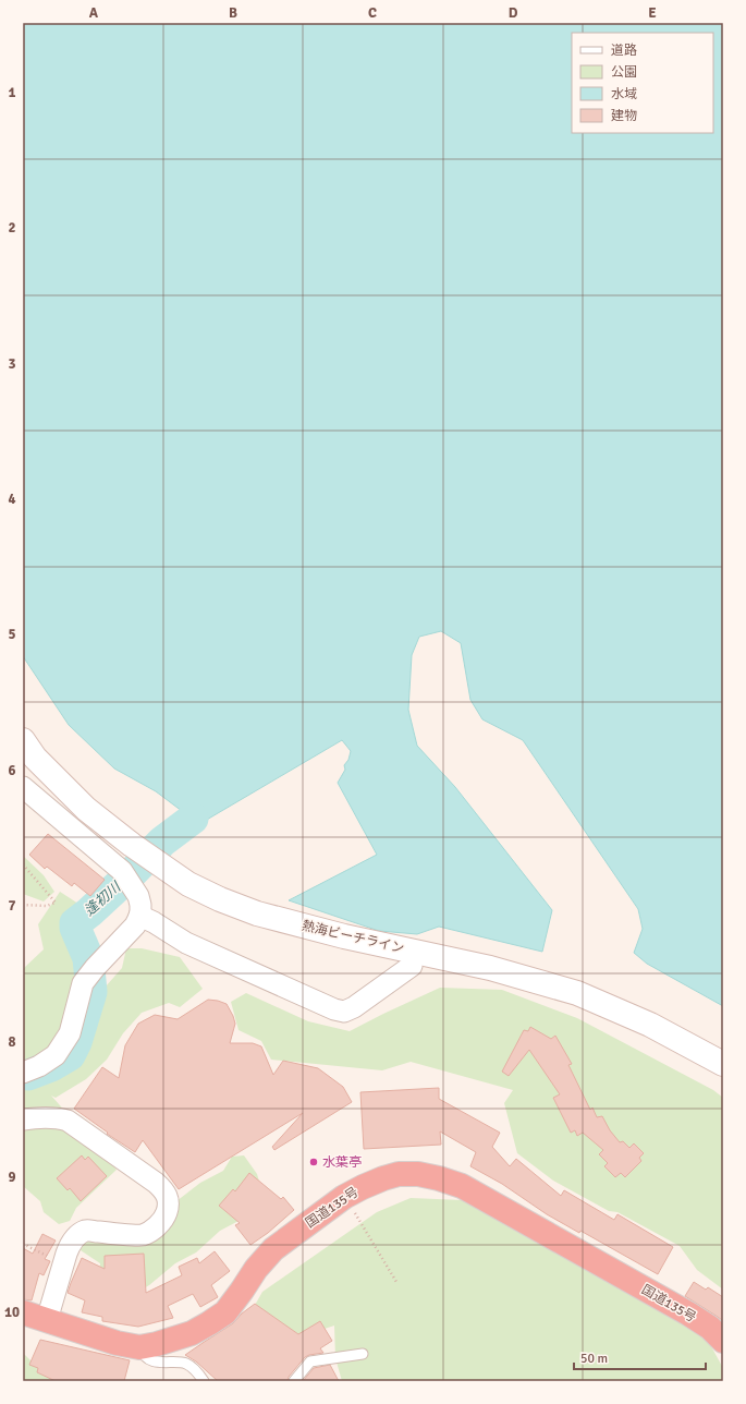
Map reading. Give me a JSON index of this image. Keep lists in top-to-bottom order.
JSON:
{
  "streets": {
    "highway": ["国道135号"],
    "street": ["熱海ビーチライン"]
  },
  "water": ["逢初川"],
  "places": ["水葉亭"],
  "legend": [
    "道路",
    "公園",
    "水域",
    "建物"
  ],
  "scale_bar": "50 m",
  "grid": {
    "columns": [
      "A",
      "B",
      "C",
      "D",
      "E"
    ],
    "rows": [
      "1",
      "2",
      "3",
      "4",
      "5",
      "6",
      "7",
      "8",
      "9",
      "10"
    ]
  }
}
